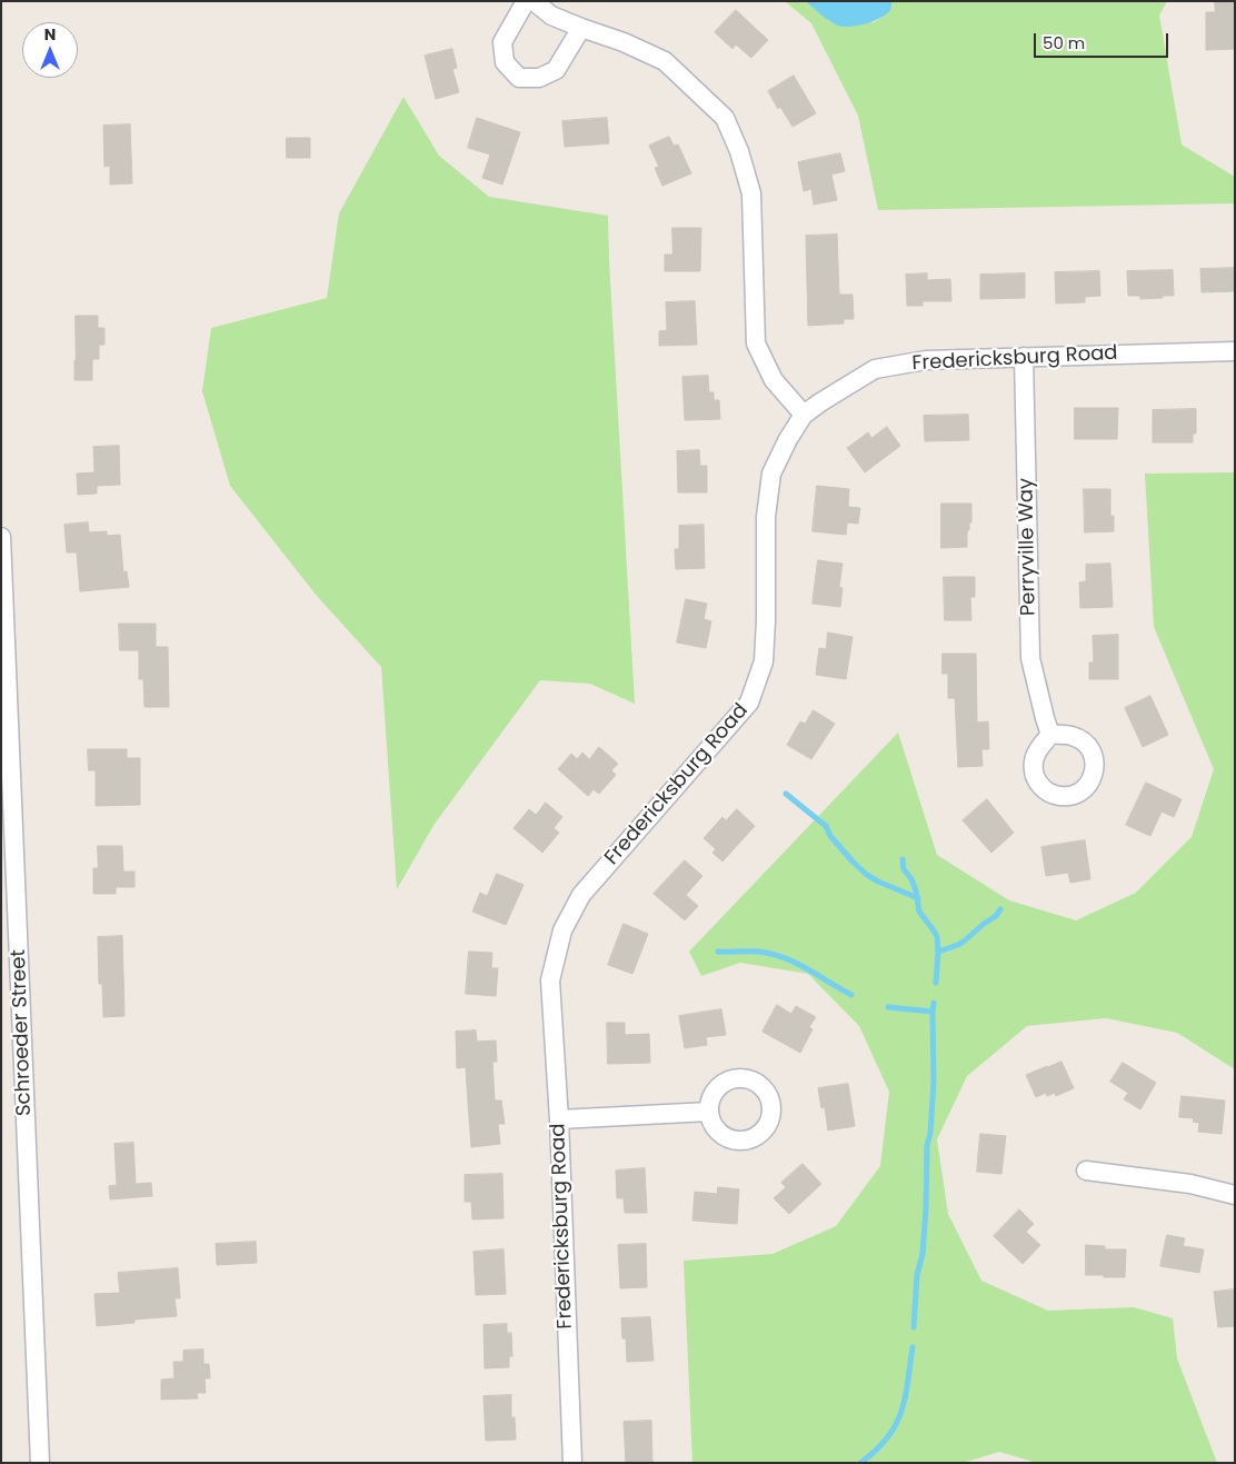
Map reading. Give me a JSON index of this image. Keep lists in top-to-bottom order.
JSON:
{
  "streets": {
    "street": ["Fredericksburg Road", "Perryville Way", "Schroeder Street"]
  },
  "crossings": [
    ["Fredericksburg Road", "Perryville Way"]
  ],
  "scale_bar": "50 m",
  "north": "top"
}
